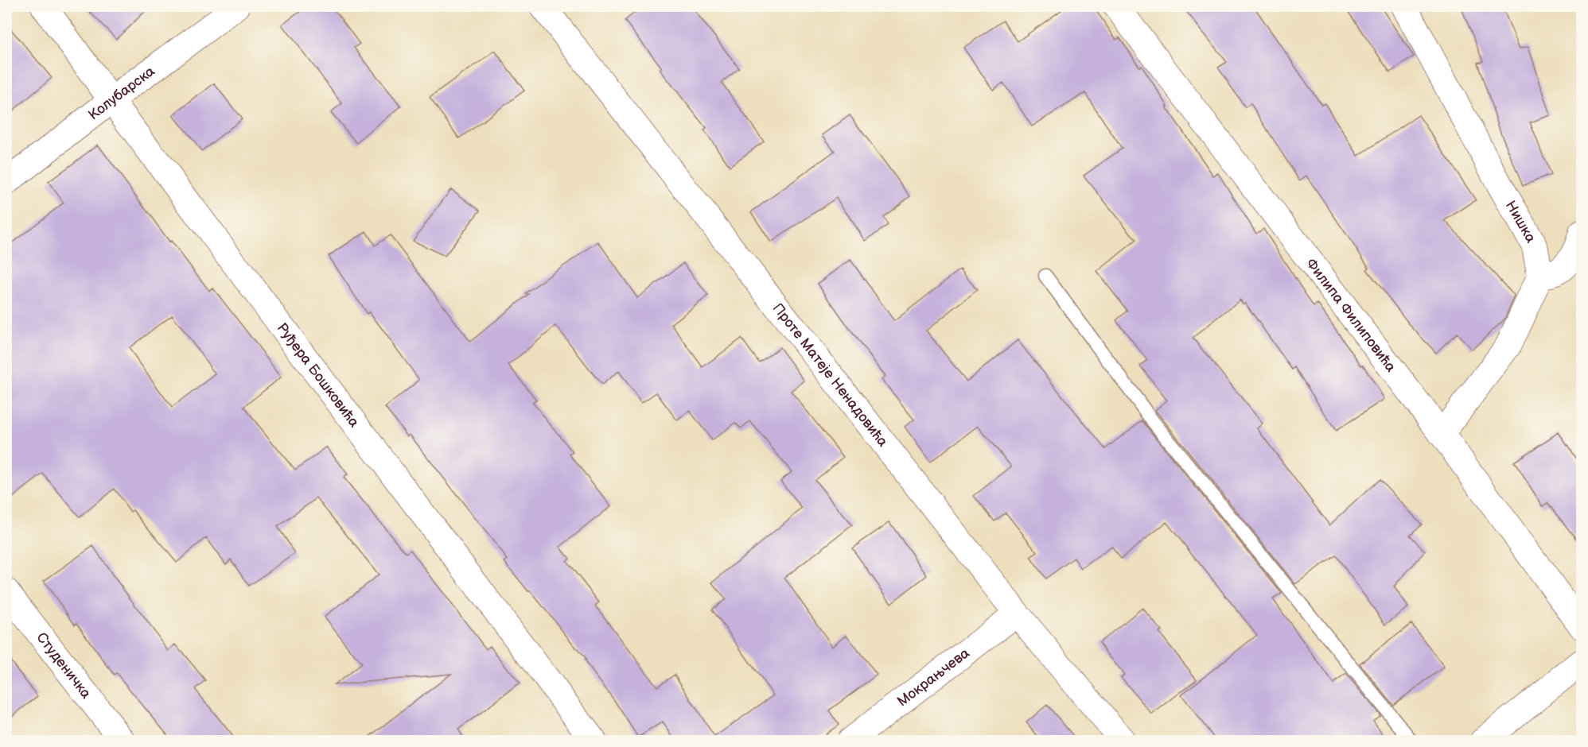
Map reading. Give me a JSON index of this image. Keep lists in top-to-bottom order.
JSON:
{
  "streets": {
    "street": [
      "Колубарска",
      "Нишка",
      "Филипа Филиповића",
      "Руђера Бошковића",
      "Проте Матеје Ненадовића",
      "Студеничка",
      "Мокрањчева"
    ]
  },
  "crossings": [
    ["Колубарска", "Руђера Бошковића"],
    ["Проте Матеје Ненадовића", "Мокрањчева"]
  ]
}
